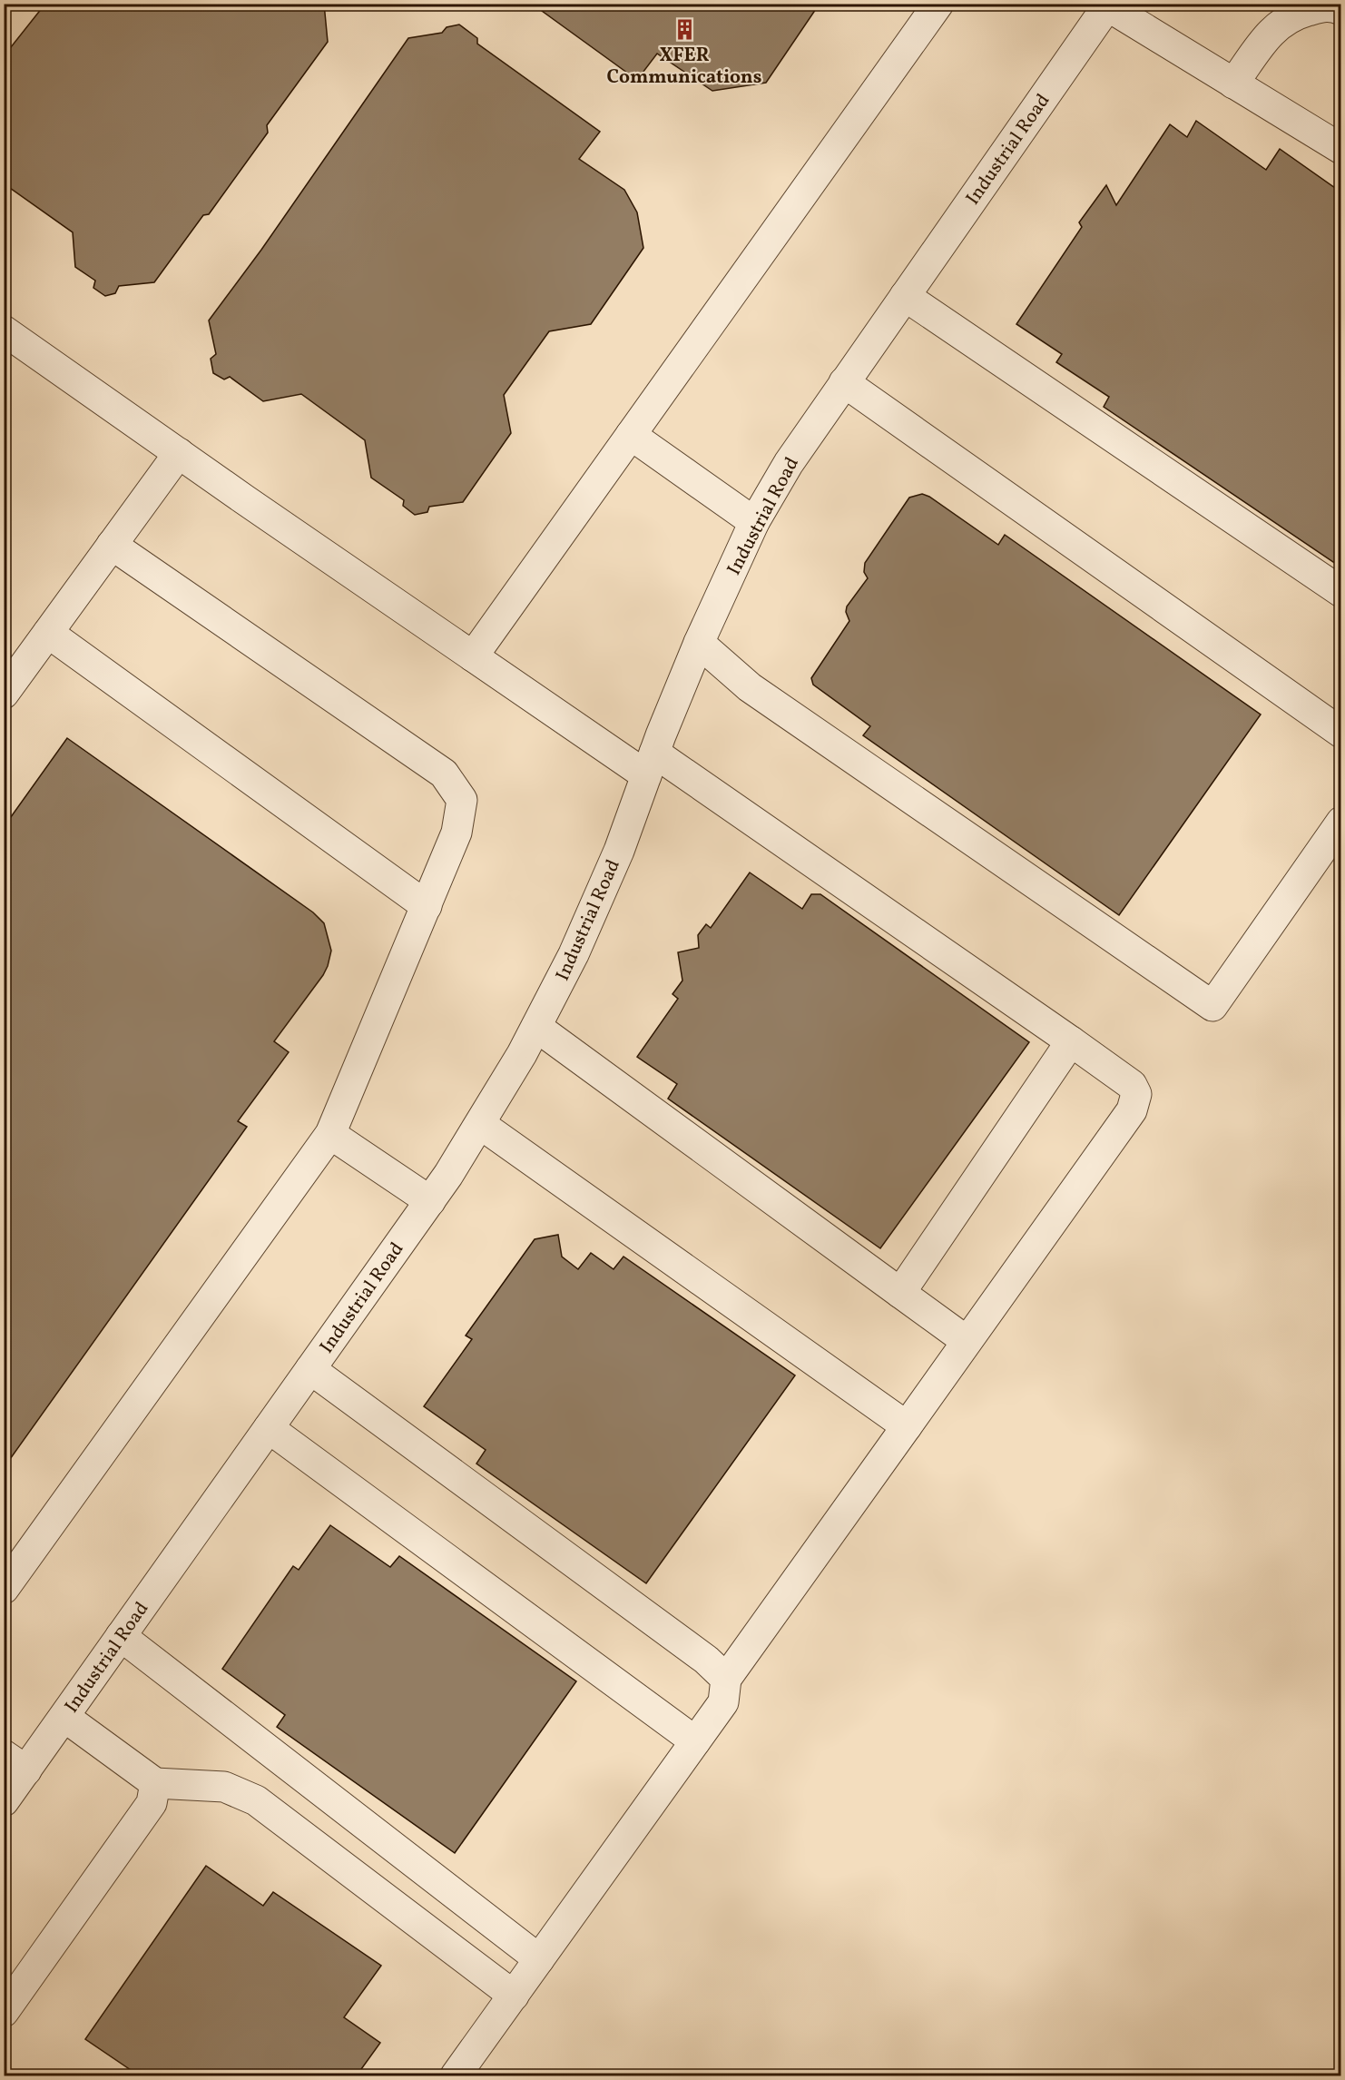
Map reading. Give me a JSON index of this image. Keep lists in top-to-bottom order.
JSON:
{
  "streets": {
    "street": ["Industrial Road"]
  },
  "places": {
    "building": ["XFER Communications"]
  }
}
